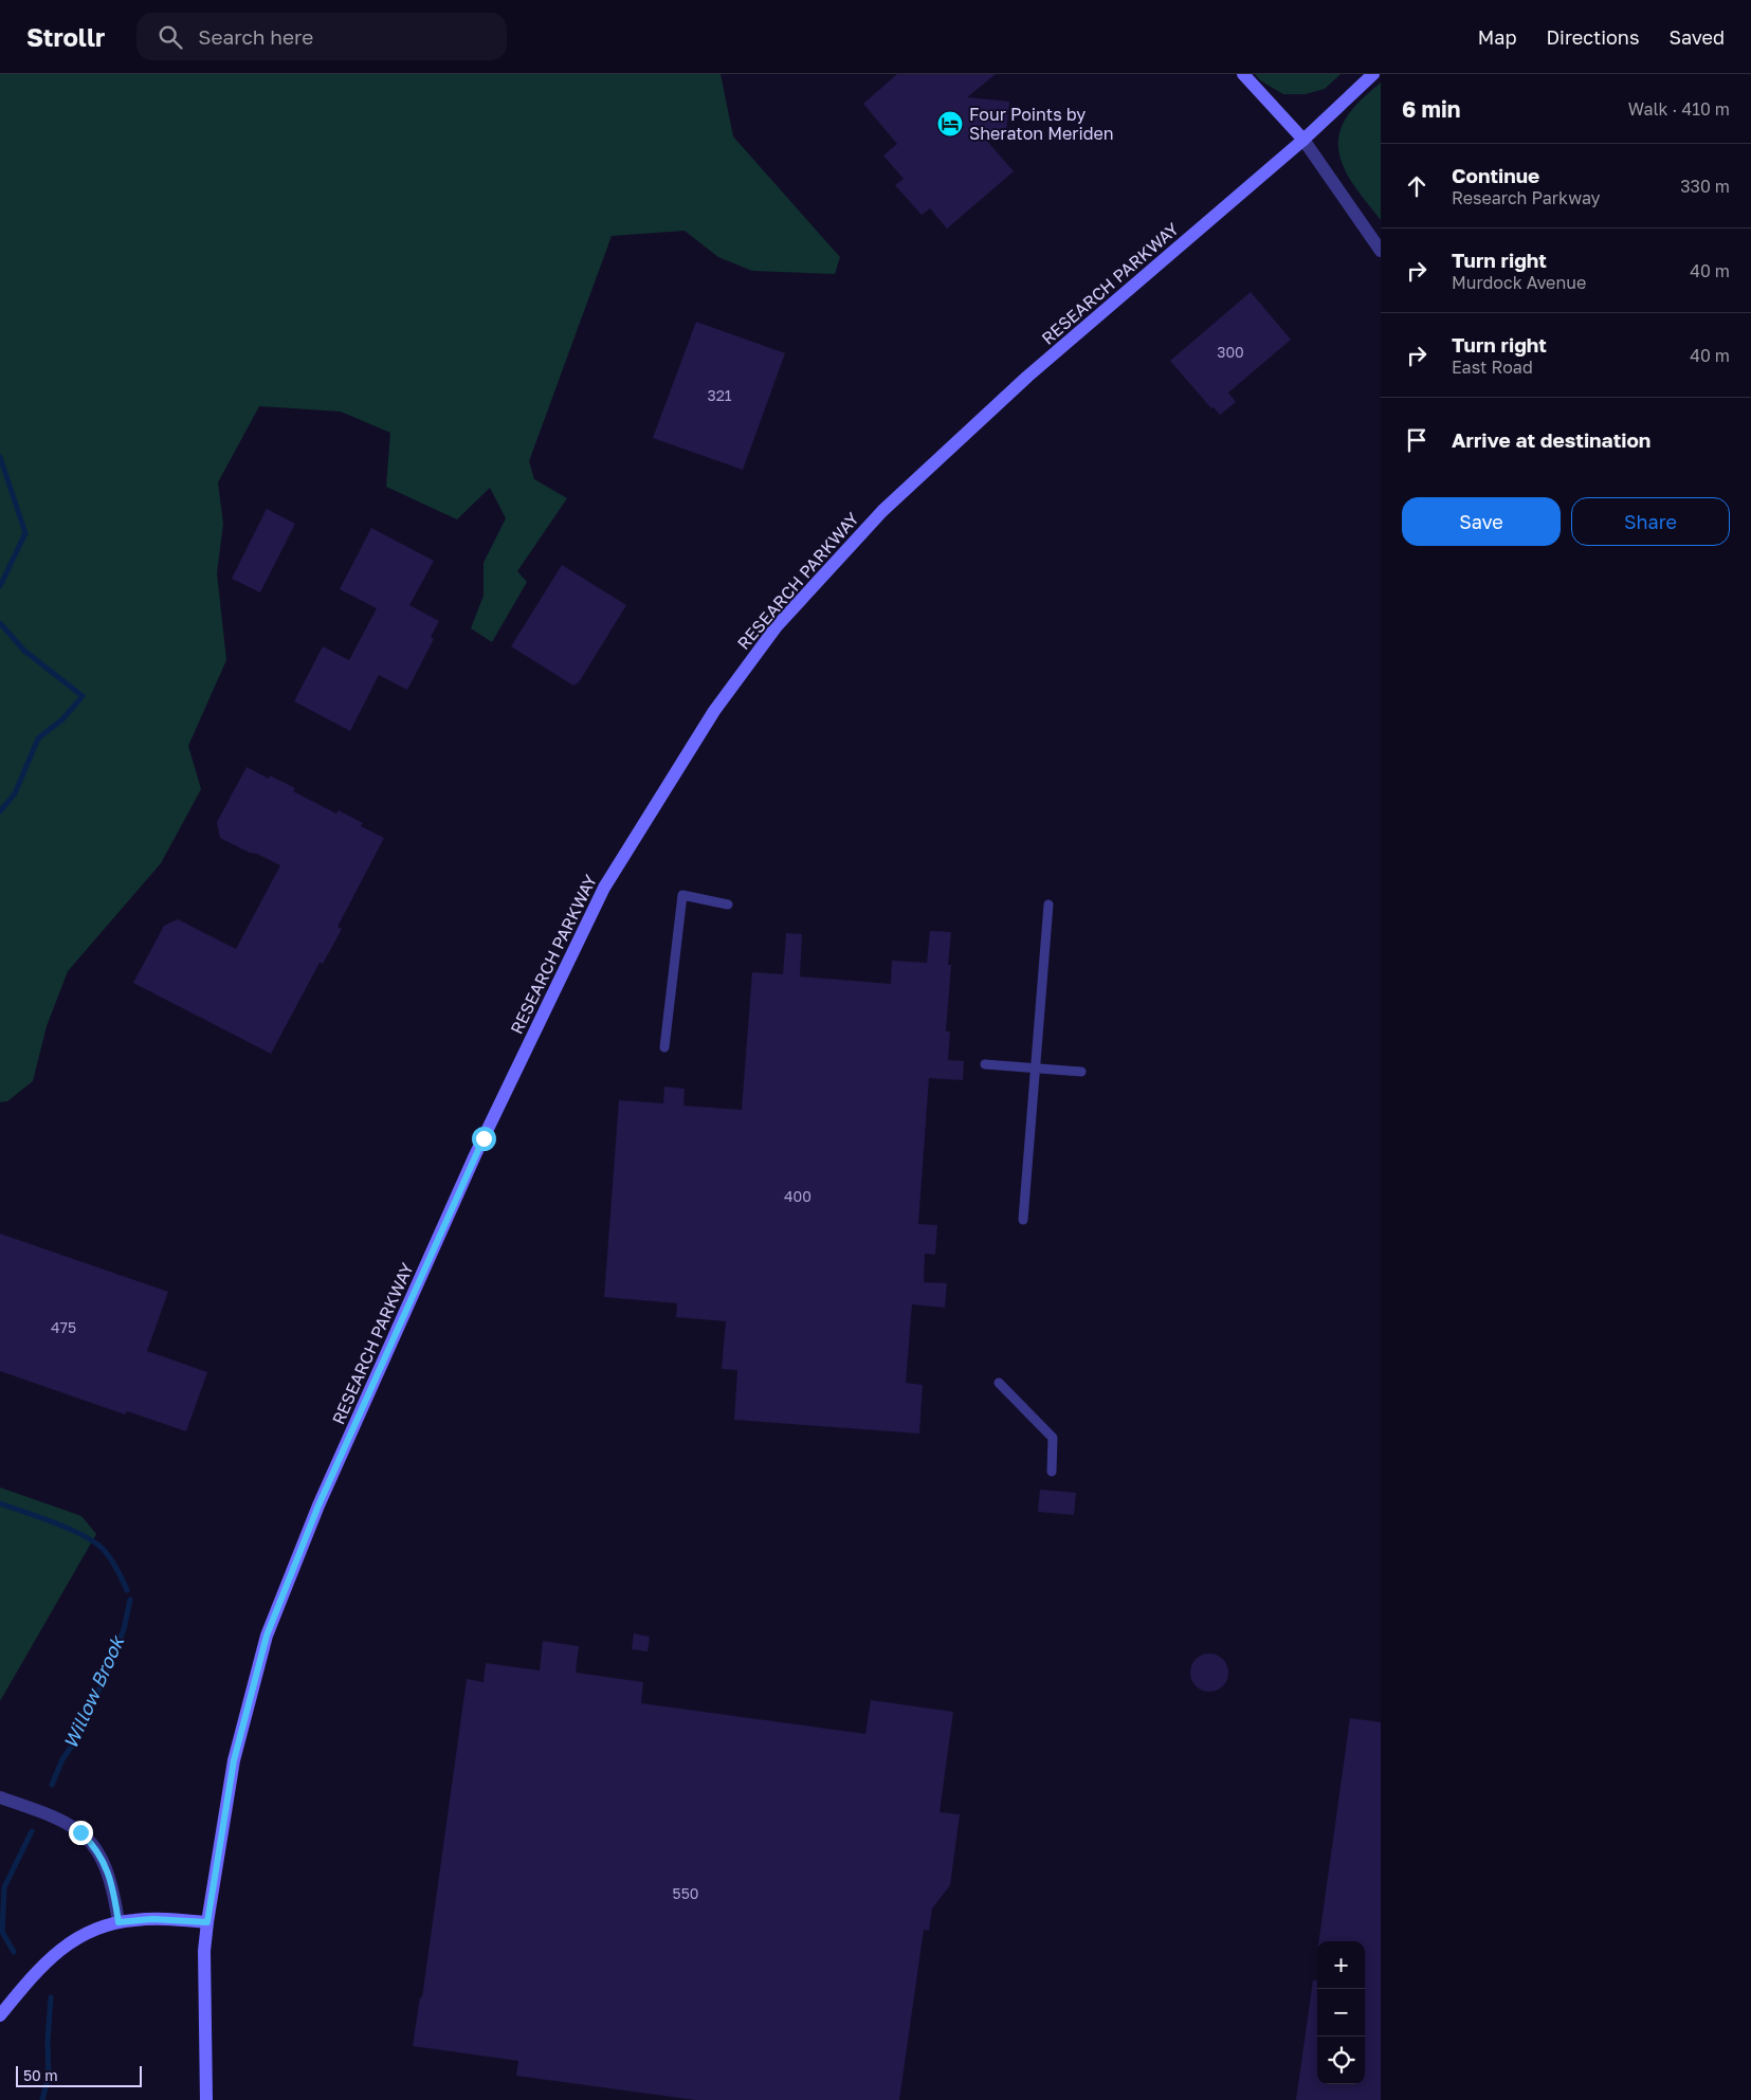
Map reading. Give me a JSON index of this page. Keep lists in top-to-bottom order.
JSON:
{
  "streets": {
    "main road": ["RESEARCH PARKWAY"]
  },
  "water": ["Willow Brook"],
  "places": {
    "hotel": ["Four Points by Sheraton Meriden"]
  },
  "house_numbers": [
    "300",
    "321",
    "400",
    "475",
    "550"
  ],
  "scale_bar": "50 m",
  "page": {
    "header": "Strollr",
    "search": "Search here",
    "nav": ["Map", "Directions", "Saved"],
    "heading": ["6 min", "Walk · 410 m"],
    "list": [
      ["Continue", "Research Parkway", "330 m"],
      ["Turn right", "Murdock Avenue", "40 m"],
      ["Turn right", "East Road", "40 m"],
      "Arrive at destination"
    ],
    "buttons": ["Save", "Share"],
    "map_buttons": ["+", "−"],
    "scale": "50 m"
  }
}
